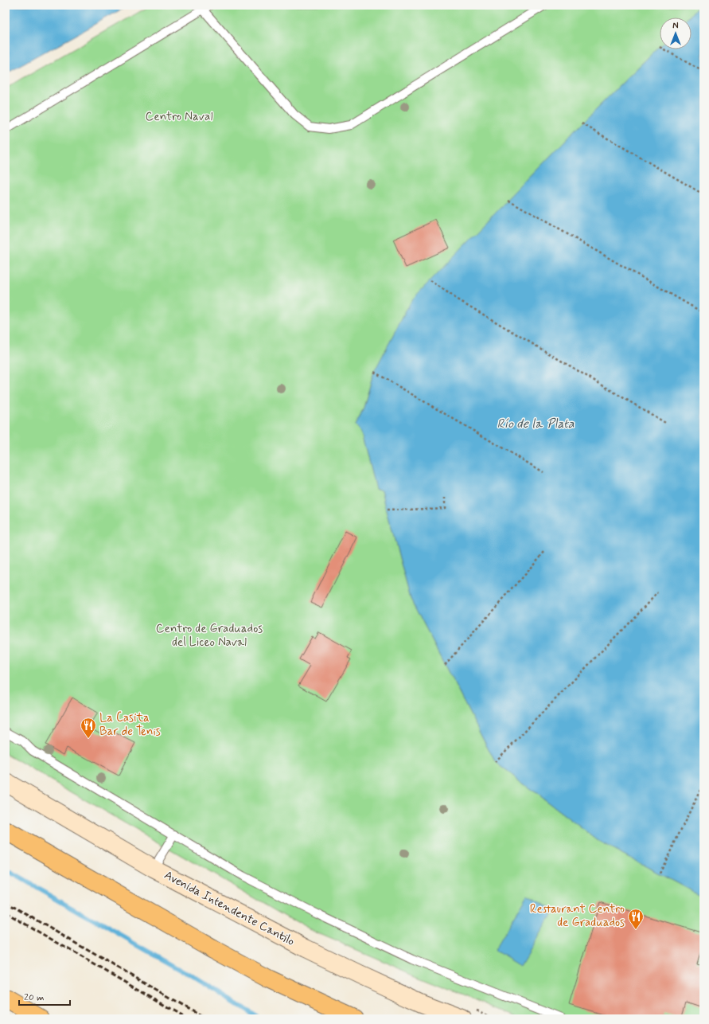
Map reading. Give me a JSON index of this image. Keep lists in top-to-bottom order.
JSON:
{
  "streets": {
    "street": ["Avenida Intendente Cantilo"]
  },
  "water": ["Río de la Plata"],
  "parks": ["Centro Naval", "Centro de Graduados del Liceo Naval"],
  "places": {
    "restaurant": ["La Casita Bar de Tenis", "Restaurant Centro de Graduados"]
  },
  "scale_bar": "20 m",
  "north": "top"
}
